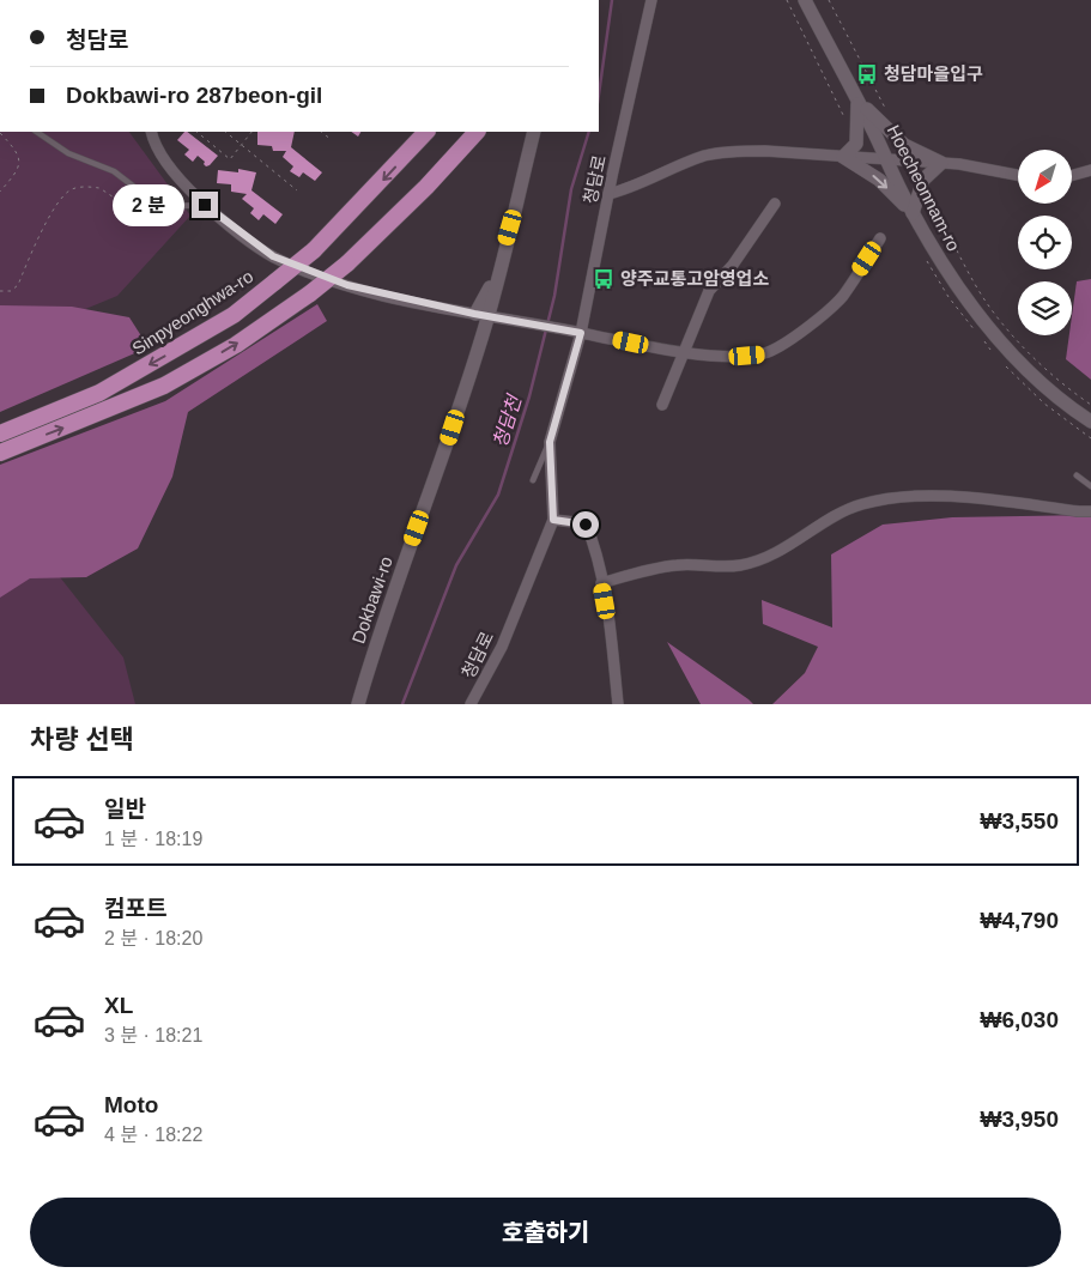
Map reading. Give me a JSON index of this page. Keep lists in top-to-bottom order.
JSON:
{
  "streets": {
    "highway": ["Sinpyeonghwa-ro"],
    "main road": ["Hoecheonnam-ro", "Dokbawi-ro"],
    "street": ["청담로"]
  },
  "water": ["청담천"],
  "places": {
    "bus stop": ["청담마을입구", "양주교통고암영업소"]
  },
  "north": "bottom left",
  "page": {
    "banner": ["청담로", "Dokbawi-ro 287beon-gil"],
    "bubble": "2 분",
    "heading": "차량 선택",
    "list": [
      {
        "name": "일반",
        "note": "1 분 · 18:19",
        "value": "₩3,550"
      },
      {
        "name": "컴포트",
        "note": "2 분 · 18:20",
        "value": "₩4,790"
      },
      {
        "name": "XL",
        "note": "3 분 · 18:21",
        "value": "₩6,030"
      },
      {
        "name": "Moto",
        "note": "4 분 · 18:22",
        "value": "₩3,950"
      }
    ],
    "buttons": "호출하기"
  }
}
